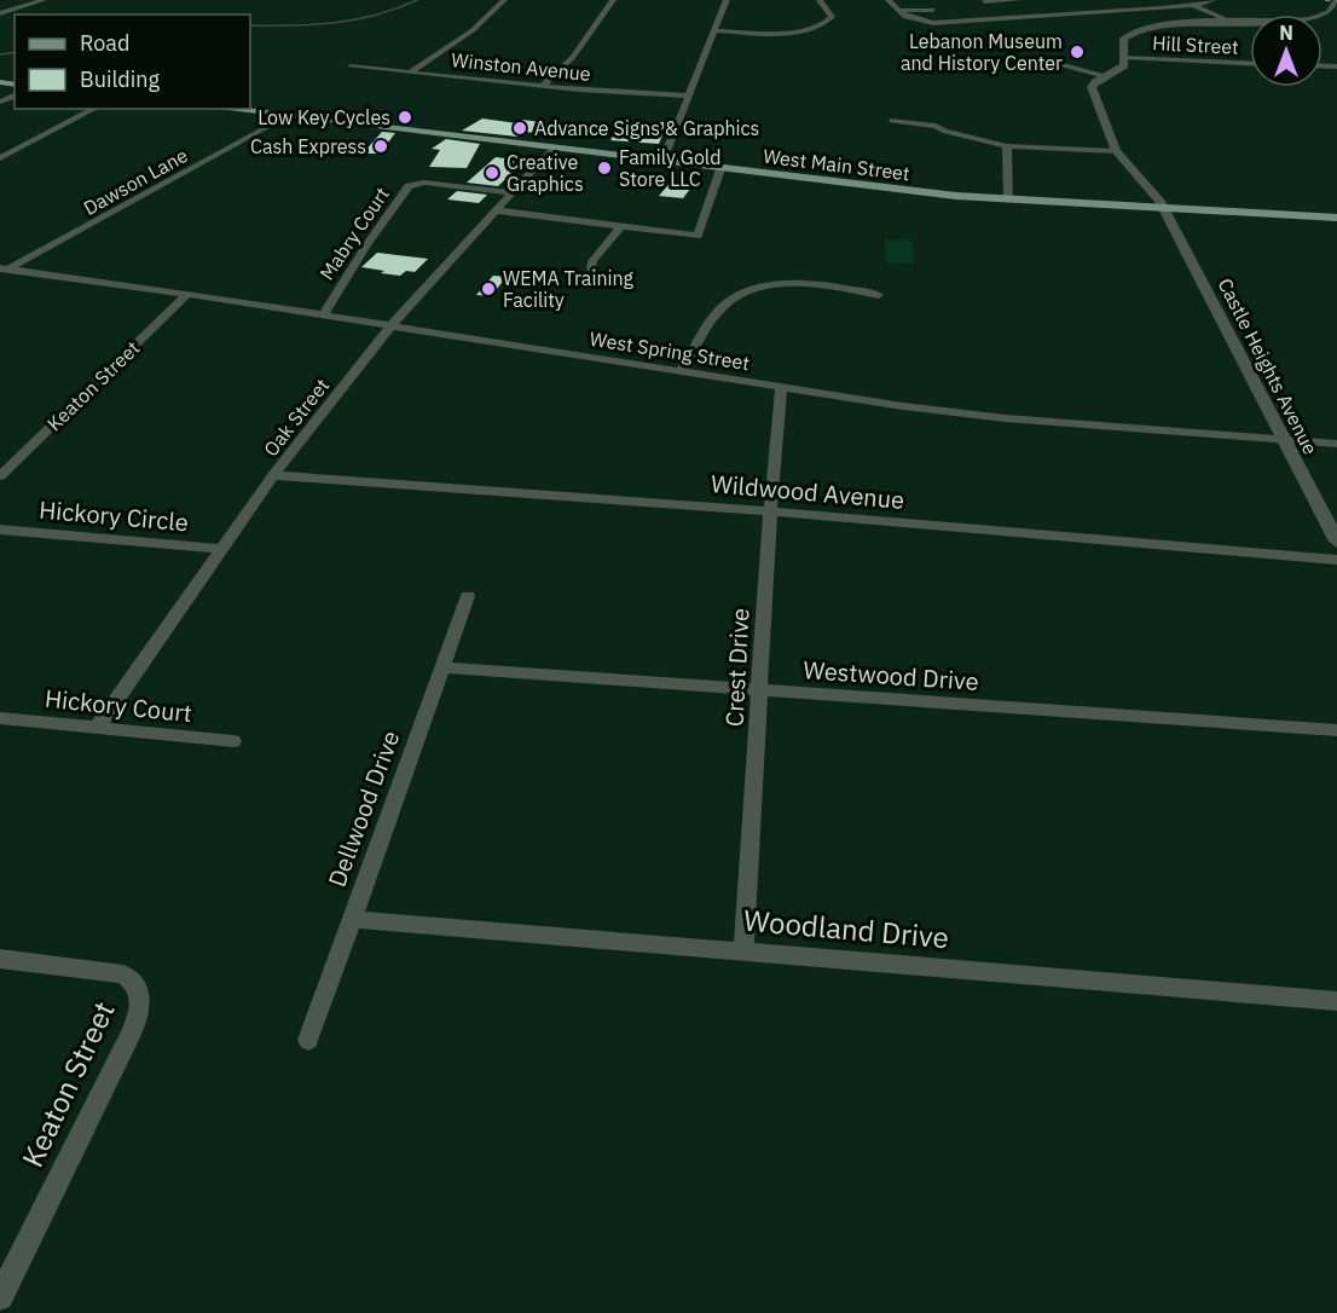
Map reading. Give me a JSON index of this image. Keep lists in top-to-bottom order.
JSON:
{
  "streets": {
    "main road": ["West Main Street"],
    "street": [
      "Hill Street",
      "Winston Avenue",
      "Dawson Lane",
      "Mabry Court",
      "West Spring Street",
      "Castle Heights Avenue",
      "Keaton Street",
      "Oak Street",
      "Wildwood Avenue",
      "Hickory Circle",
      "Crest Drive",
      "Westwood Drive",
      "Hickory Court",
      "Dellwood Drive",
      "Woodland Drive"
    ]
  },
  "crossings": [
    ["West Main Street", "Dawson Lane"],
    ["West Main Street", "Castle Heights Avenue"],
    ["West Main Street", "Oak Street"],
    ["Dawson Lane", "West Spring Street"],
    ["Mabry Court", "West Spring Street"],
    ["Mabry Court", "Oak Street"],
    ["West Spring Street", "Castle Heights Avenue"],
    ["West Spring Street", "Keaton Street"],
    ["West Spring Street", "Oak Street"],
    ["West Spring Street", "Crest Drive"],
    ["Oak Street", "Wildwood Avenue"],
    ["Oak Street", "Hickory Circle"],
    ["Oak Street", "Hickory Court"],
    ["Wildwood Avenue", "Crest Drive"],
    ["Crest Drive", "Westwood Drive"],
    ["Crest Drive", "Woodland Drive"],
    ["Westwood Drive", "Dellwood Drive"],
    ["Dellwood Drive", "Woodland Drive"]
  ],
  "places": [
    "Lebanon Museum and History Center",
    "Low Key Cycles",
    "Advance Signs & Graphics",
    "Cash Express",
    "Family Gold Store LLC",
    "Creative Graphics",
    "WEMA Training Facility"
  ],
  "legend": ["Road", "Building"],
  "north": "top"
}
